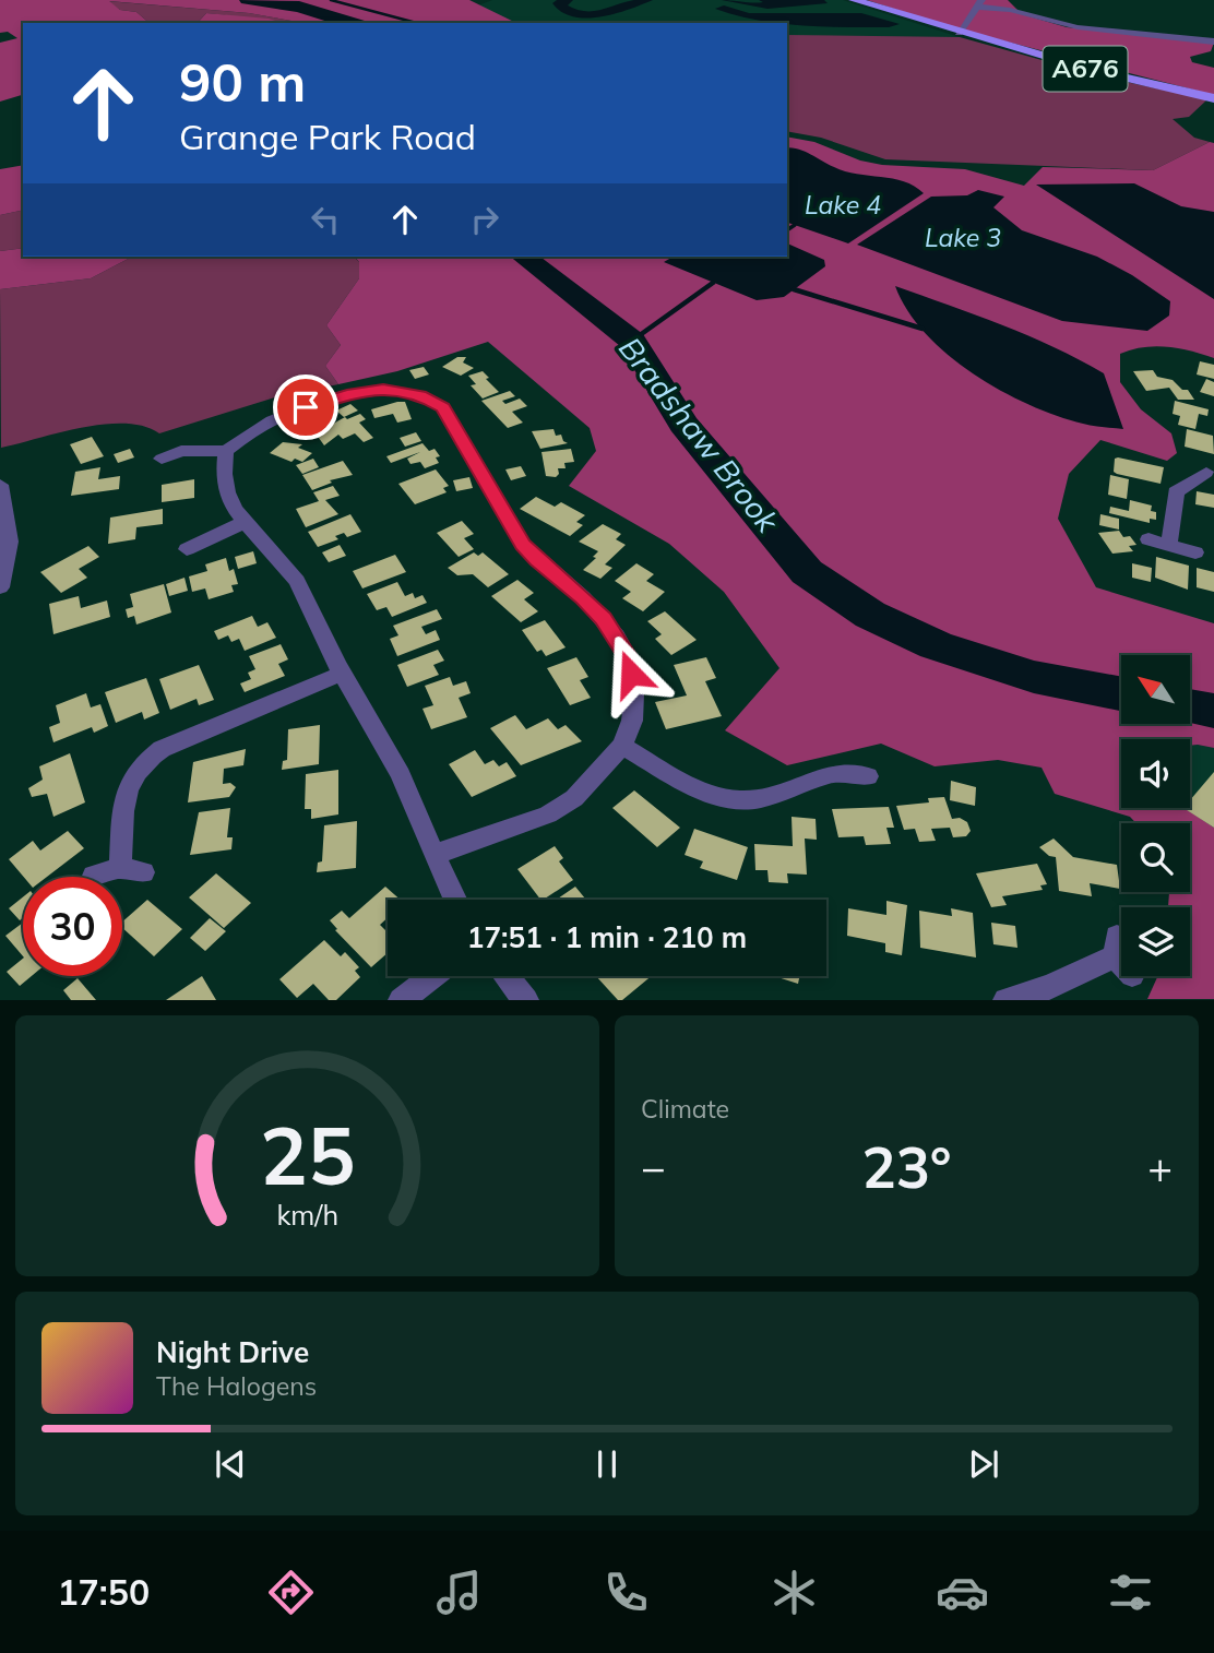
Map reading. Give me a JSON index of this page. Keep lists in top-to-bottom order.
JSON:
{
  "streets": {
    "main road": ["A676"]
  },
  "water": ["Lake 4", "Lake 3", "Bradshaw Brook"],
  "north": "top left",
  "page": {
    "turn": ["90 m", "Grange Park Road"],
    "limit": "30",
    "trip": "17:51 · 1 min · 210 m",
    "tile": "Climate",
    "heat": ["−", "23°", "+"],
    "song": ["Night Drive", "The Halogens"],
    "tabs": "17:50",
    "gauge": ["25", "km/h"]
  }
}
